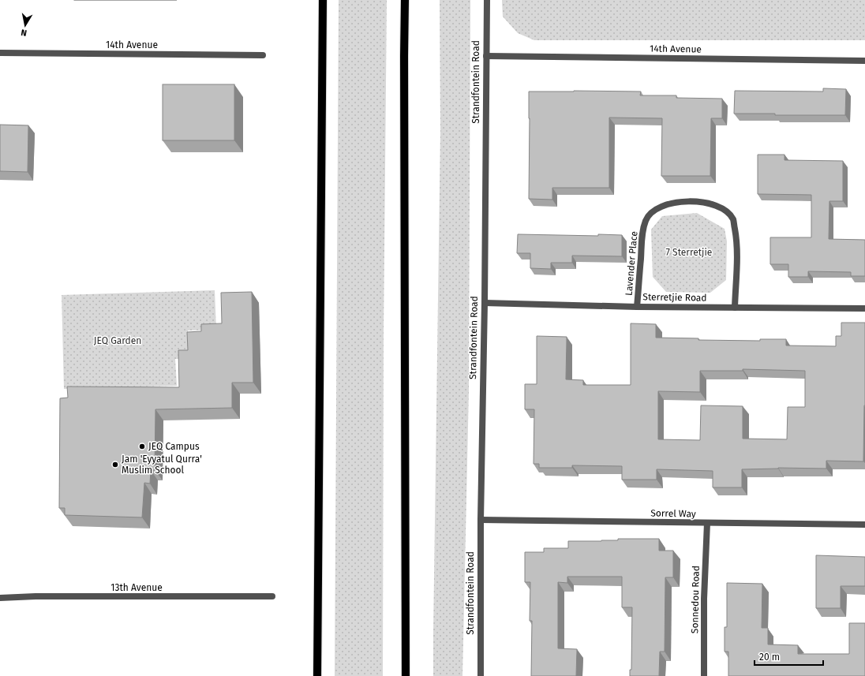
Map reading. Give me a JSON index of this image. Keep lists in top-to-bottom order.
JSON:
{
  "streets": {
    "street": [
      "14th Avenue",
      "Strandfontein Road",
      "Lavender Place",
      "Sterretjie Road",
      "Sorrel Way",
      "13th Avenue",
      "Sonnedou Road"
    ]
  },
  "crossings": [
    ["14th Avenue", "Strandfontein Road"],
    ["Strandfontein Road", "Sterretjie Road"],
    ["Strandfontein Road", "Sorrel Way"],
    ["Lavender Place", "Sterretjie Road"],
    ["Sorrel Way", "Sonnedou Road"]
  ],
  "parks": ["7 Sterretjie", "JEQ Garden"],
  "places": ["JEQ Campus", "Jam 'Eyyatul Qurra' Muslim School"],
  "scale_bar": "20 m",
  "north": "bottom"
}
